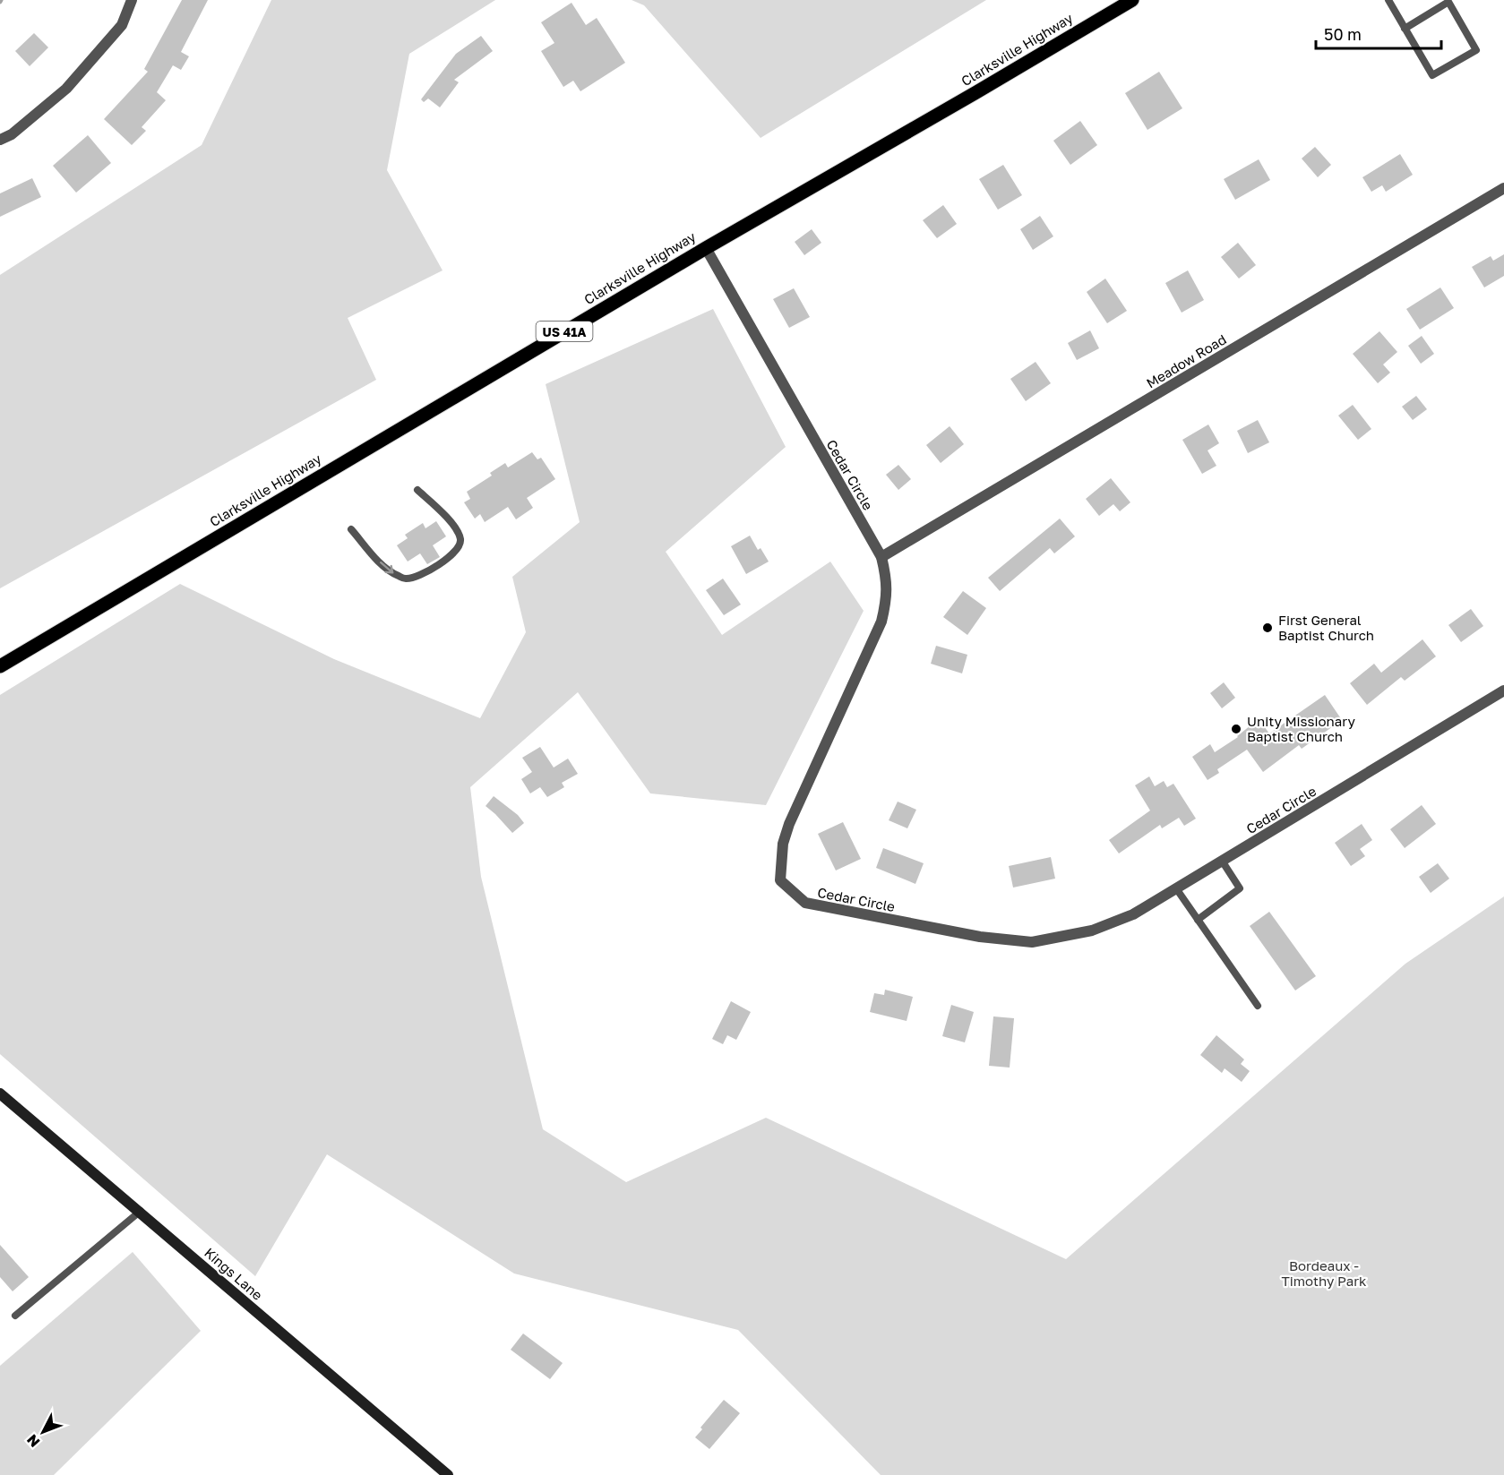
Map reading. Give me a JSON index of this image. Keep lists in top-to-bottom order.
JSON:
{
  "streets": {
    "main road": ["Clarksville Highway", "US 41A"],
    "street": ["Meadow Road", "Cedar Circle", "Kings Lane"]
  },
  "crossings": [
    ["Clarksville Highway", "Cedar Circle"],
    ["Meadow Road", "Cedar Circle"]
  ],
  "parks": ["Bordeaux - Timothy Park"],
  "places": ["First General Baptist Church", "Unity Missionary Baptist Church"],
  "scale_bar": "50 m",
  "north": "bottom left"
}
